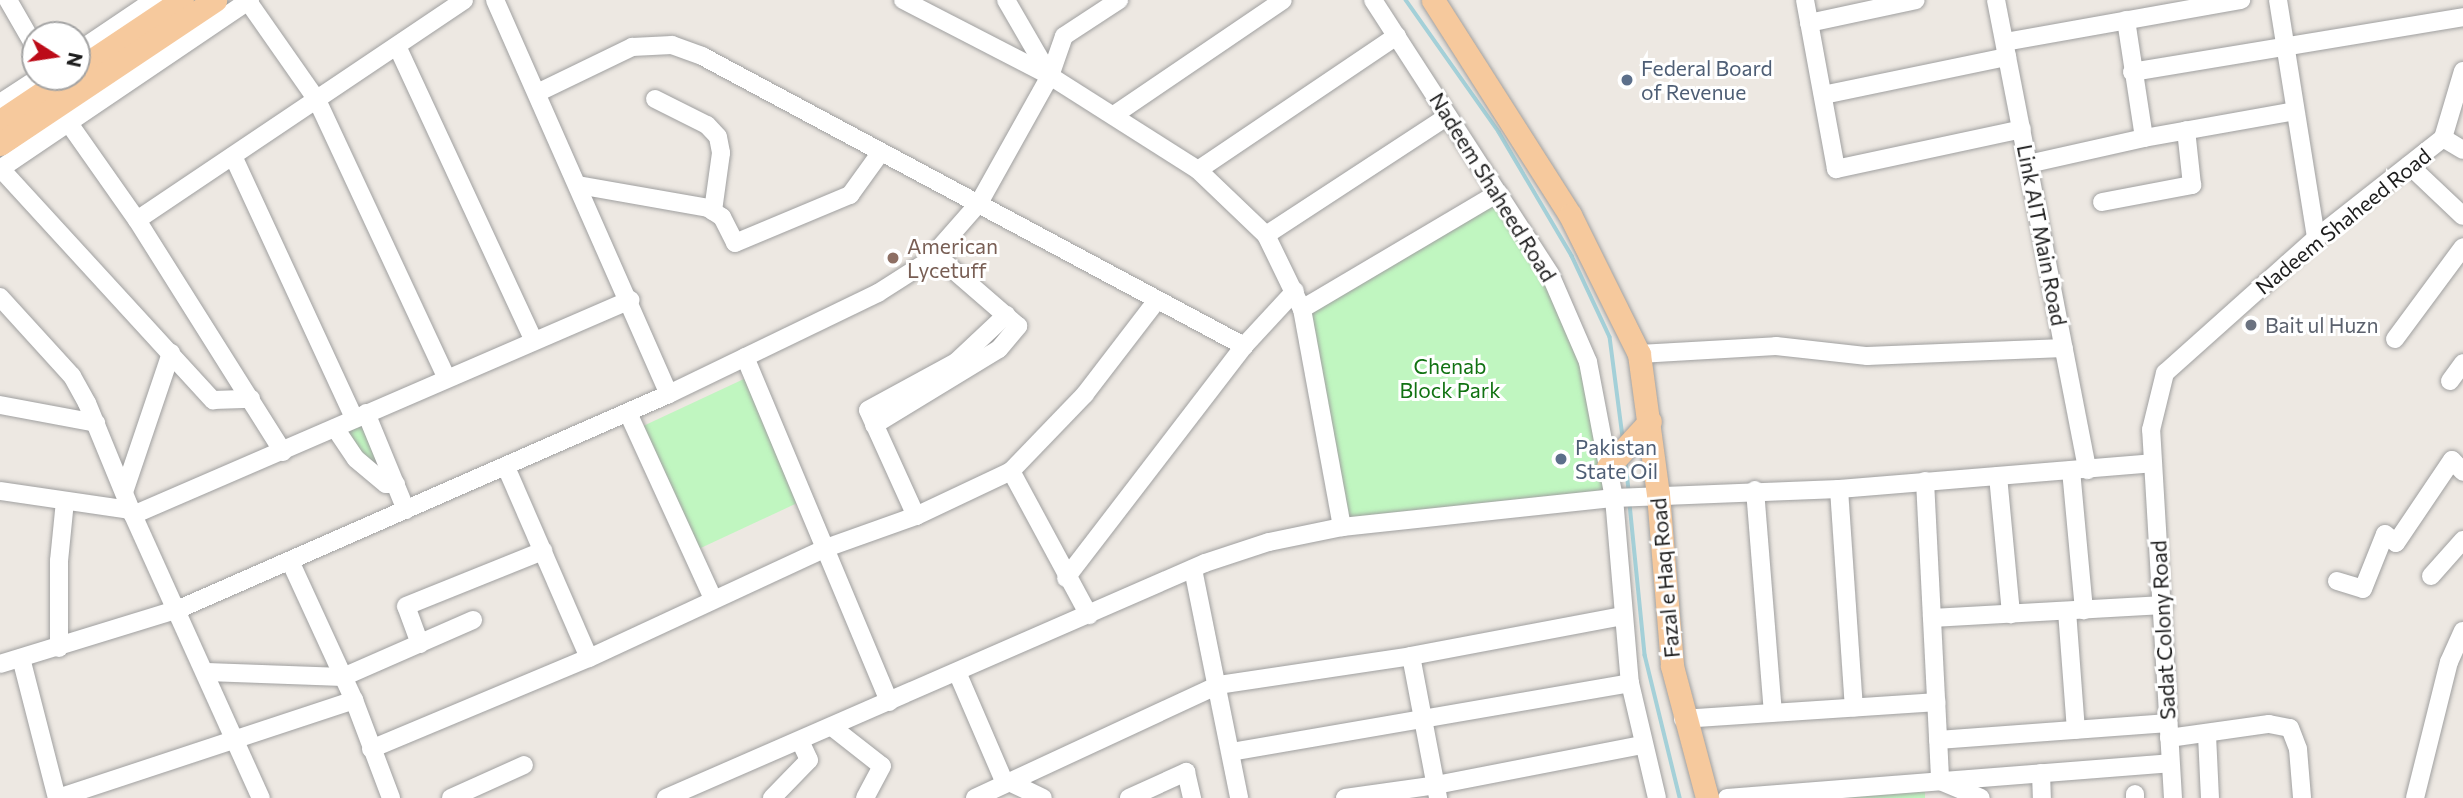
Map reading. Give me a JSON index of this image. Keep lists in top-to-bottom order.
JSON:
{
  "streets": {
    "main road": ["Fazal e Haq Road"],
    "street": ["Nadeem Shaheed Road", "Link AIT Main Road", "Sadat Colony Road"]
  },
  "crossings": [
    ["Nadeem Shaheed Road", "Sadat Colony Road"]
  ],
  "parks": ["Chenab Block Park"],
  "places": [
    "Federal Board of Revenue",
    "American Lycetuff",
    "Bait ul Huzn",
    "Pakistan State Oil"
  ],
  "north": "right"
}
